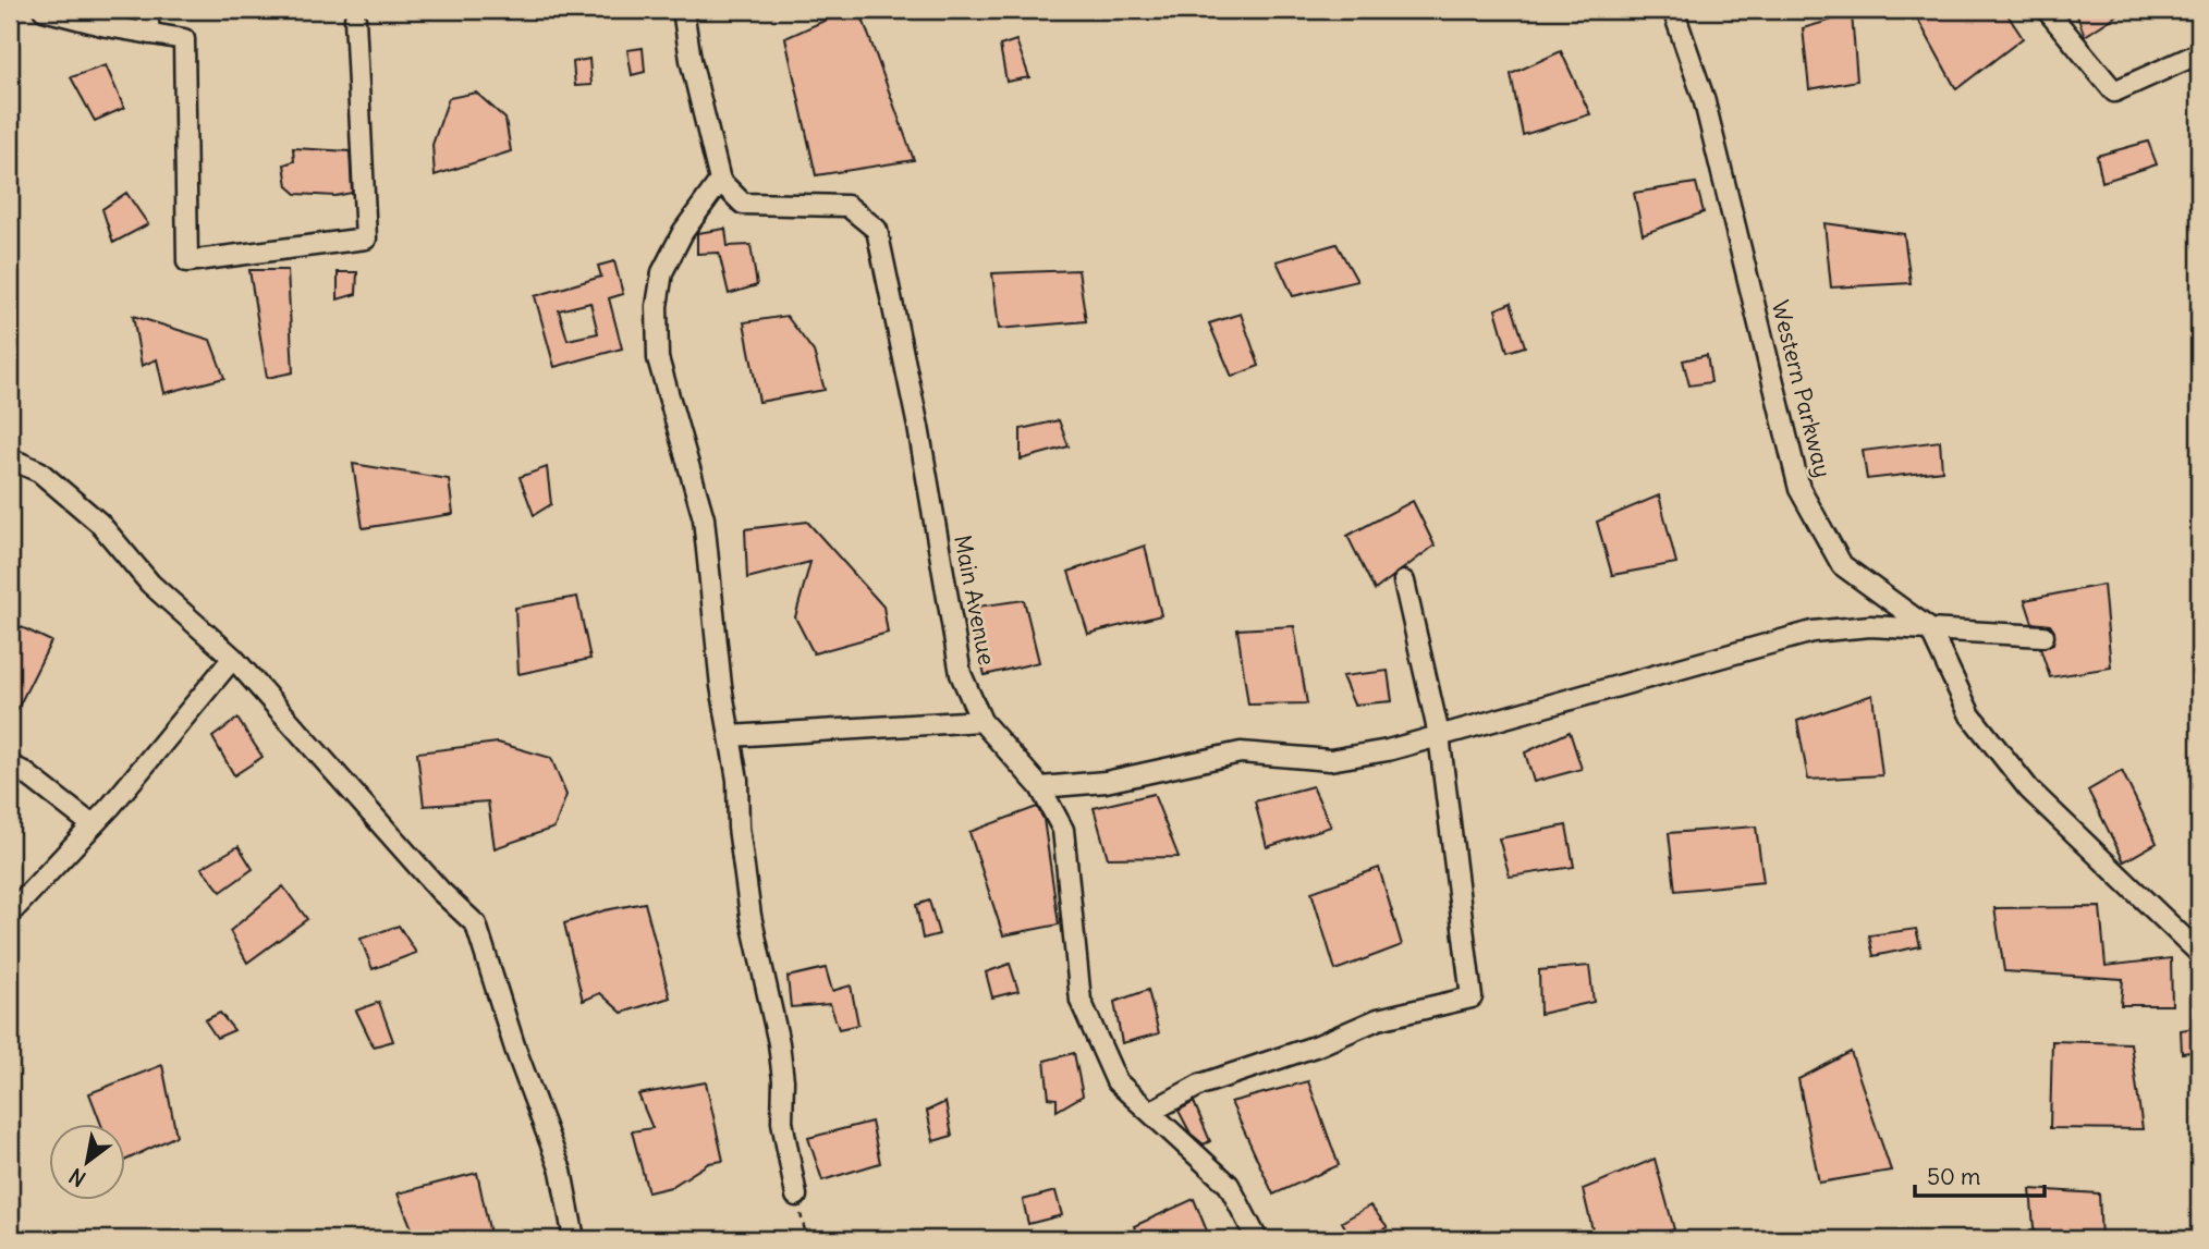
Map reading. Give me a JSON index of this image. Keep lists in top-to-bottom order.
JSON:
{
  "streets": {
    "street": ["Western Parkway", "Main Avenue"]
  },
  "scale_bar": "50 m",
  "north": "bottom left"
}
